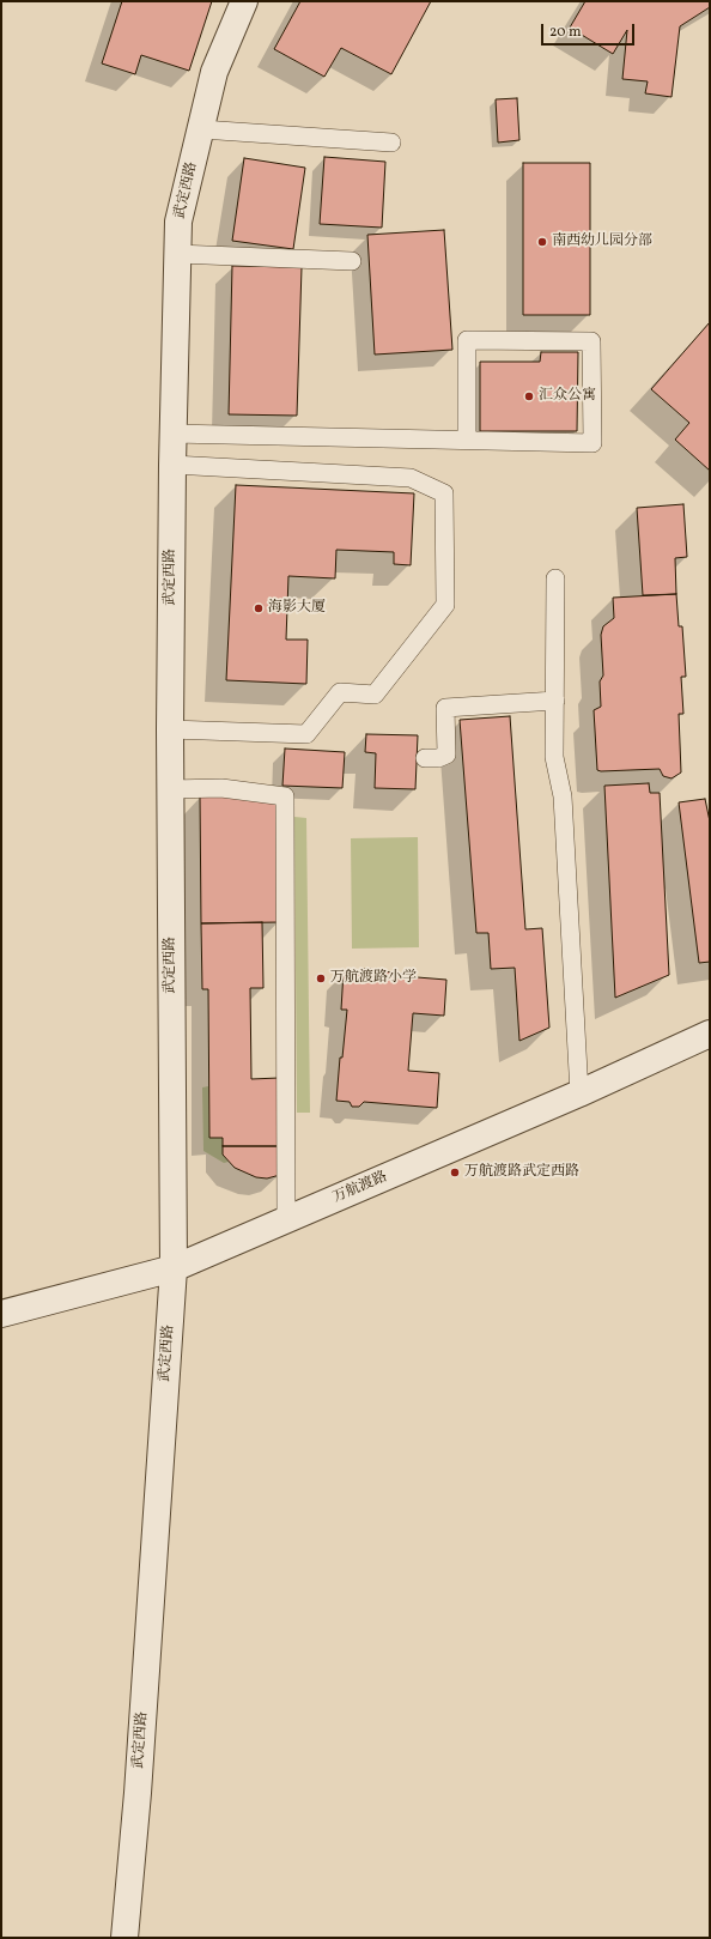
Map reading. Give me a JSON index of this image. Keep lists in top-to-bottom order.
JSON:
{
  "streets": {
    "street": ["武定西路", "万航渡路"]
  },
  "crossings": [
    ["武定西路", "万航渡路"]
  ],
  "places": [
    "南西幼儿园分部",
    "汇众公寓",
    "海影大厦",
    "万航渡路小学",
    "万航渡路武定西路"
  ],
  "scale_bar": "20 m"
}
